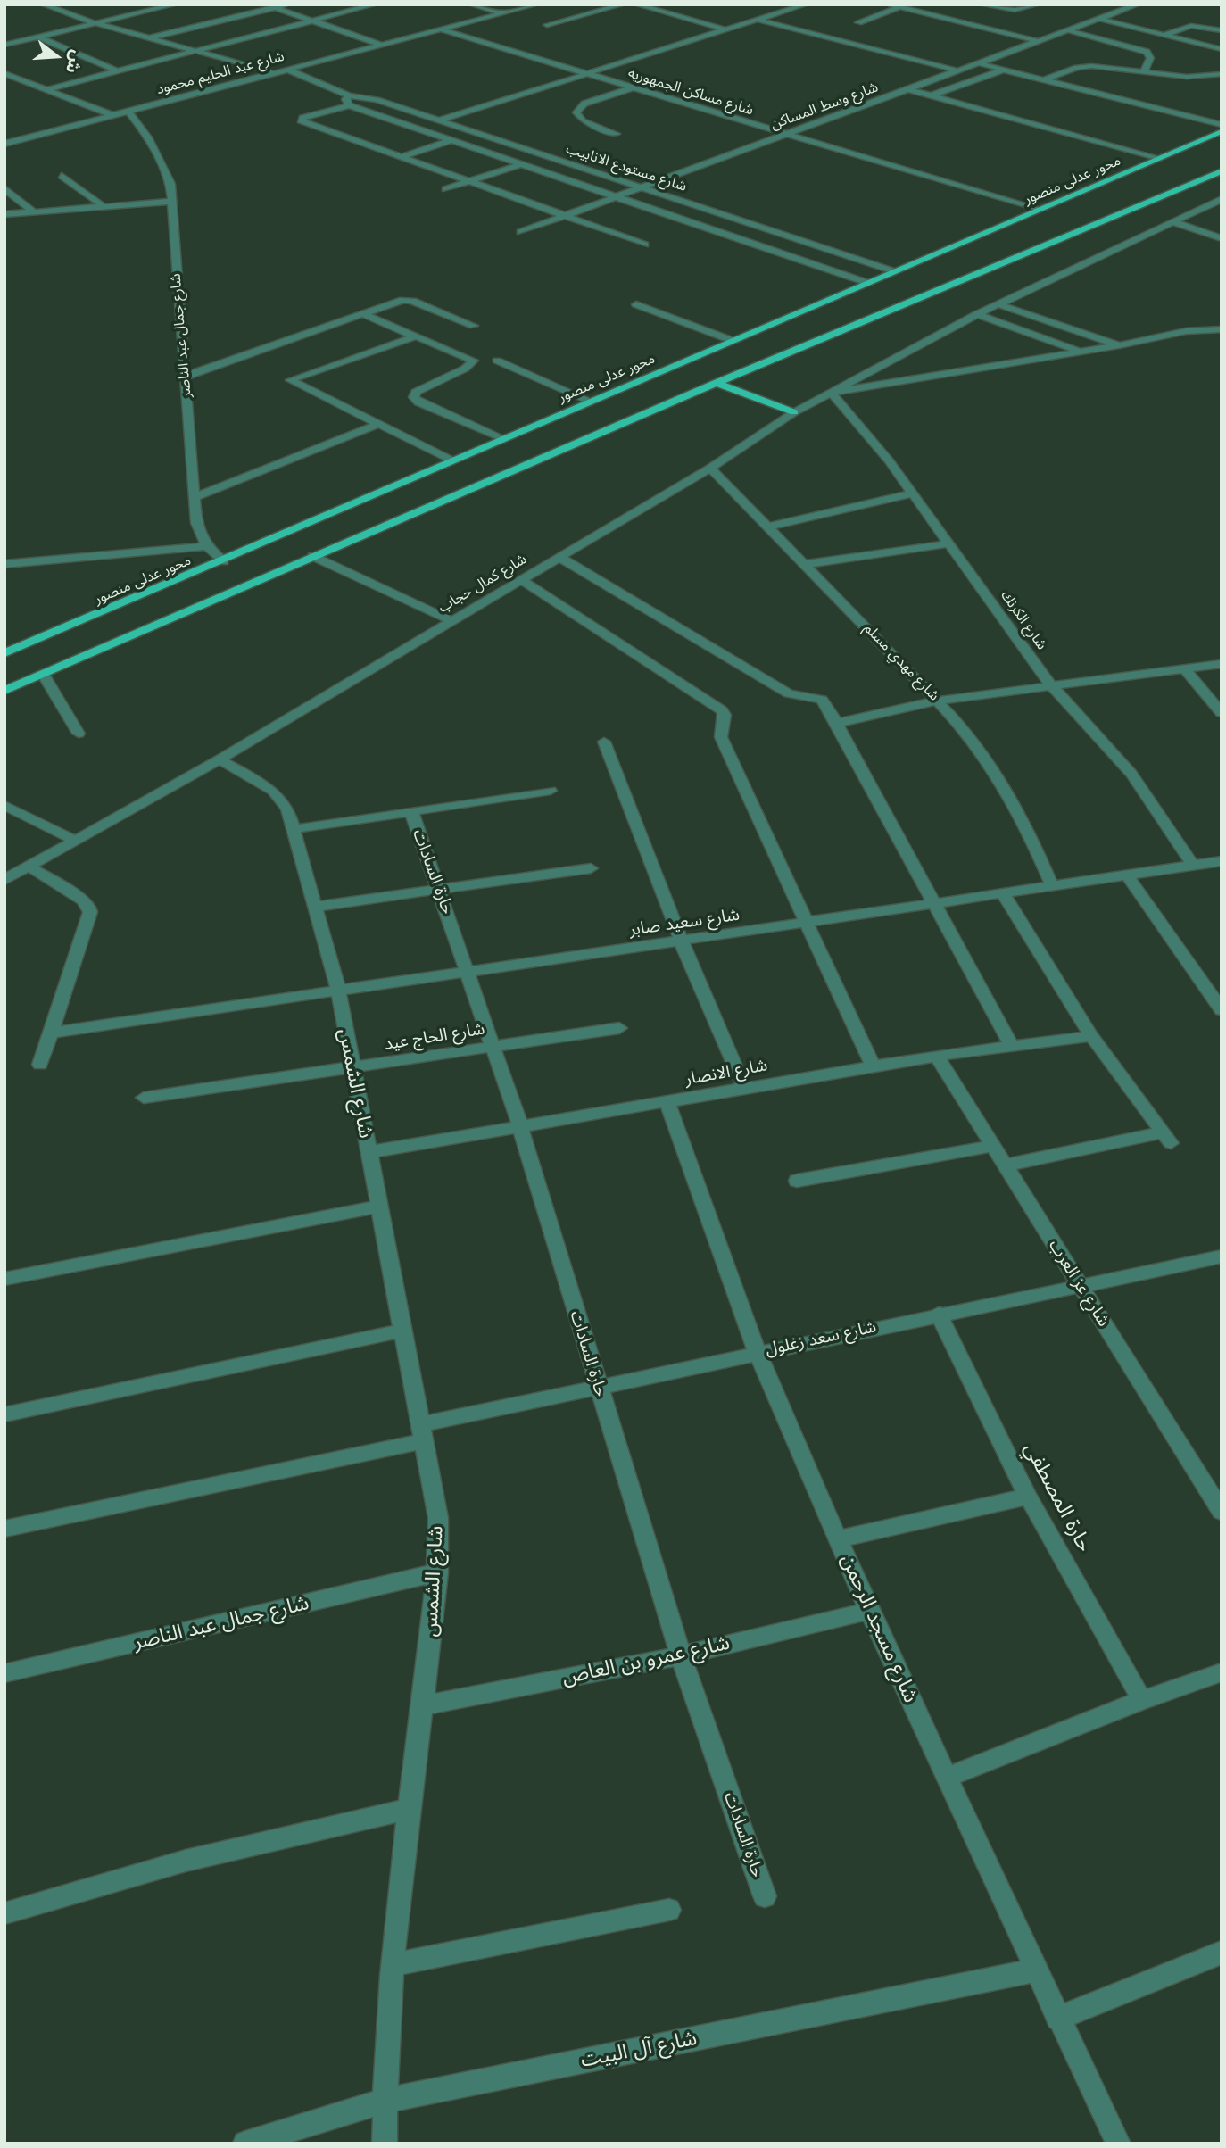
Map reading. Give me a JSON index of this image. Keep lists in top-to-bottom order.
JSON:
{
  "streets": {
    "main road": ["محور عدلى منصور"],
    "street": [
      "شارع عبد الحليم محمود",
      "شارع مساكن الجمهوريه",
      "شارع وسط المساكن",
      "شارع مستودع الانابيب",
      "شارع جمال عبد الناصر",
      "شارع كمال حجاب",
      "شارع الكرنك",
      "شارع مهدي مسلم",
      "حارة السادات",
      "شارع سعيد صابر",
      "شارع الحاج عيد",
      "شارع الانصار",
      "شارع الشمس",
      "شارع عز العرب",
      "شارع سعد زغلول",
      "حارة المصطفي",
      "شارع مسجد الرحمن",
      "شارع عمرو بن العاص",
      "شارع آل البيت"
    ]
  },
  "crossings": [
    ["شارع عبد الحليم محمود", "شارع مساكن الجمهوريه"],
    ["شارع عبد الحليم محمود", "شارع مستودع الانابيب"],
    ["شارع عبد الحليم محمود", "شارع جمال عبد الناصر"],
    ["شارع مساكن الجمهوريه", "شارع وسط المساكن"],
    ["شارع مساكن الجمهوريه", "محور عدلى منصور"],
    ["شارع وسط المساكن", "شارع مستودع الانابيب"],
    ["شارع مستودع الانابيب", "محور عدلى منصور"],
    ["شارع جمال عبد الناصر", "شارع الشمس"],
    ["شارع كمال حجاب", "شارع الكرنك"],
    ["شارع كمال حجاب", "شارع مهدي مسلم"],
    ["شارع كمال حجاب", "شارع الشمس"],
    ["شارع الكرنك", "شارع سعيد صابر"],
    ["شارع مهدي مسلم", "شارع سعيد صابر"],
    ["حارة السادات", "شارع سعيد صابر"],
    ["حارة السادات", "شارع الحاج عيد"],
    ["حارة السادات", "شارع الانصار"],
    ["حارة السادات", "شارع سعد زغلول"],
    ["حارة السادات", "شارع عمرو بن العاص"],
    ["شارع سعيد صابر", "شارع الشمس"],
    ["شارع الحاج عيد", "شارع الشمس"],
    ["شارع الانصار", "شارع الشمس"],
    ["شارع الانصار", "شارع عز العرب"],
    ["شارع الانصار", "شارع مسجد الرحمن"],
    ["شارع الشمس", "شارع سعد زغلول"],
    ["شارع الشمس", "شارع عمرو بن العاص"],
    ["شارع الشمس", "شارع آل البيت"],
    ["شارع عز العرب", "شارع سعد زغلول"],
    ["شارع سعد زغلول", "حارة المصطفي"],
    ["شارع سعد زغلول", "شارع مسجد الرحمن"],
    ["شارع مسجد الرحمن", "شارع عمرو بن العاص"],
    ["شارع مسجد الرحمن", "شارع آل البيت"]
  ],
  "north": "right"
}
